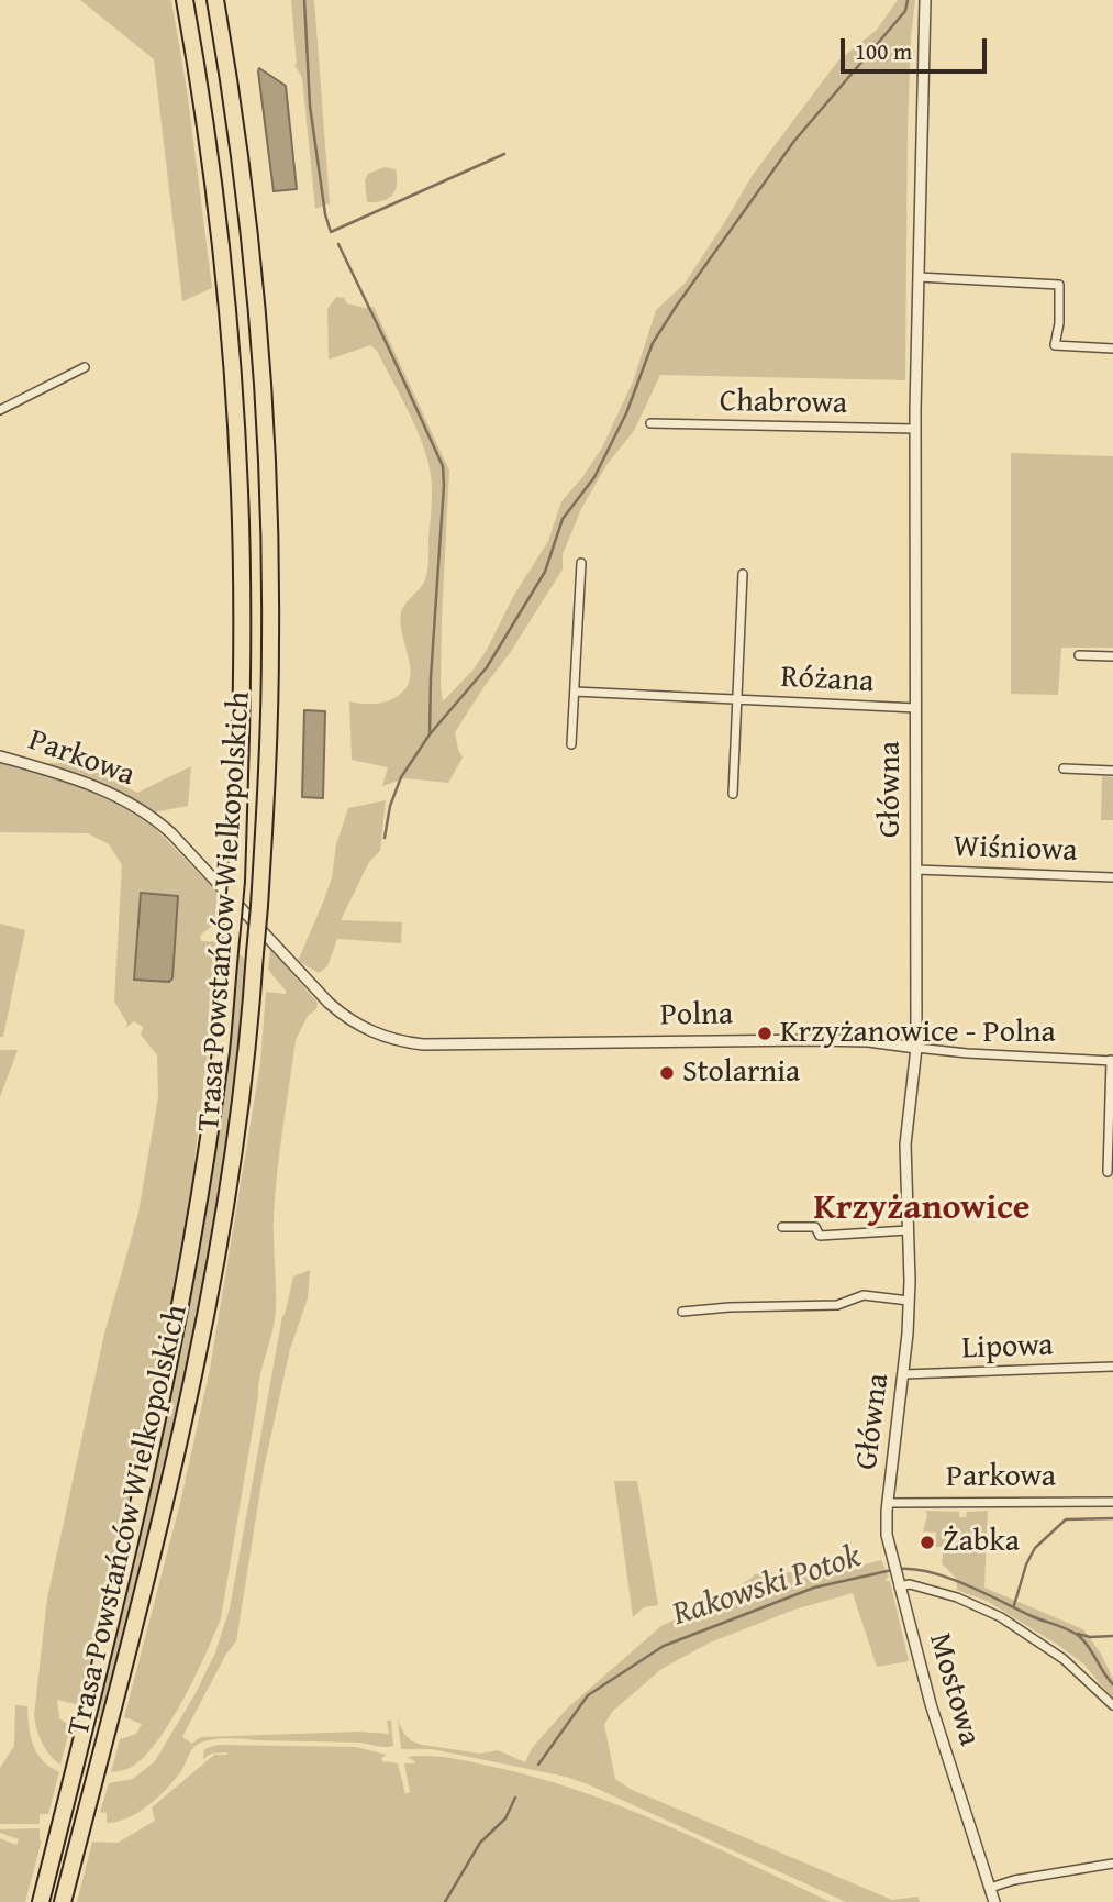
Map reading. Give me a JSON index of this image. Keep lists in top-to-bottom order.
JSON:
{
  "streets": {
    "highway": ["Trasa Powstańców Wielkopolskich"],
    "street": [
      "Chabrowa",
      "Różana",
      "Parkowa",
      "Główna",
      "Wiśniowa",
      "Polna",
      "Lipowa",
      "Mostowa"
    ]
  },
  "crossings": [
    ["Chabrowa", "Główna"],
    ["Różana", "Główna"],
    ["Parkowa", "Główna"],
    ["Parkowa", "Polna"],
    ["Parkowa", "Mostowa"],
    ["Główna", "Wiśniowa"],
    ["Główna", "Polna"],
    ["Główna", "Lipowa"],
    ["Główna", "Mostowa"]
  ],
  "districts": ["Krzyżanowice"],
  "water": ["Rakowski Potok"],
  "places": ["Krzyżanowice - Polna", "Stolarnia", "Żabka"],
  "scale_bar": "100 m"
}
